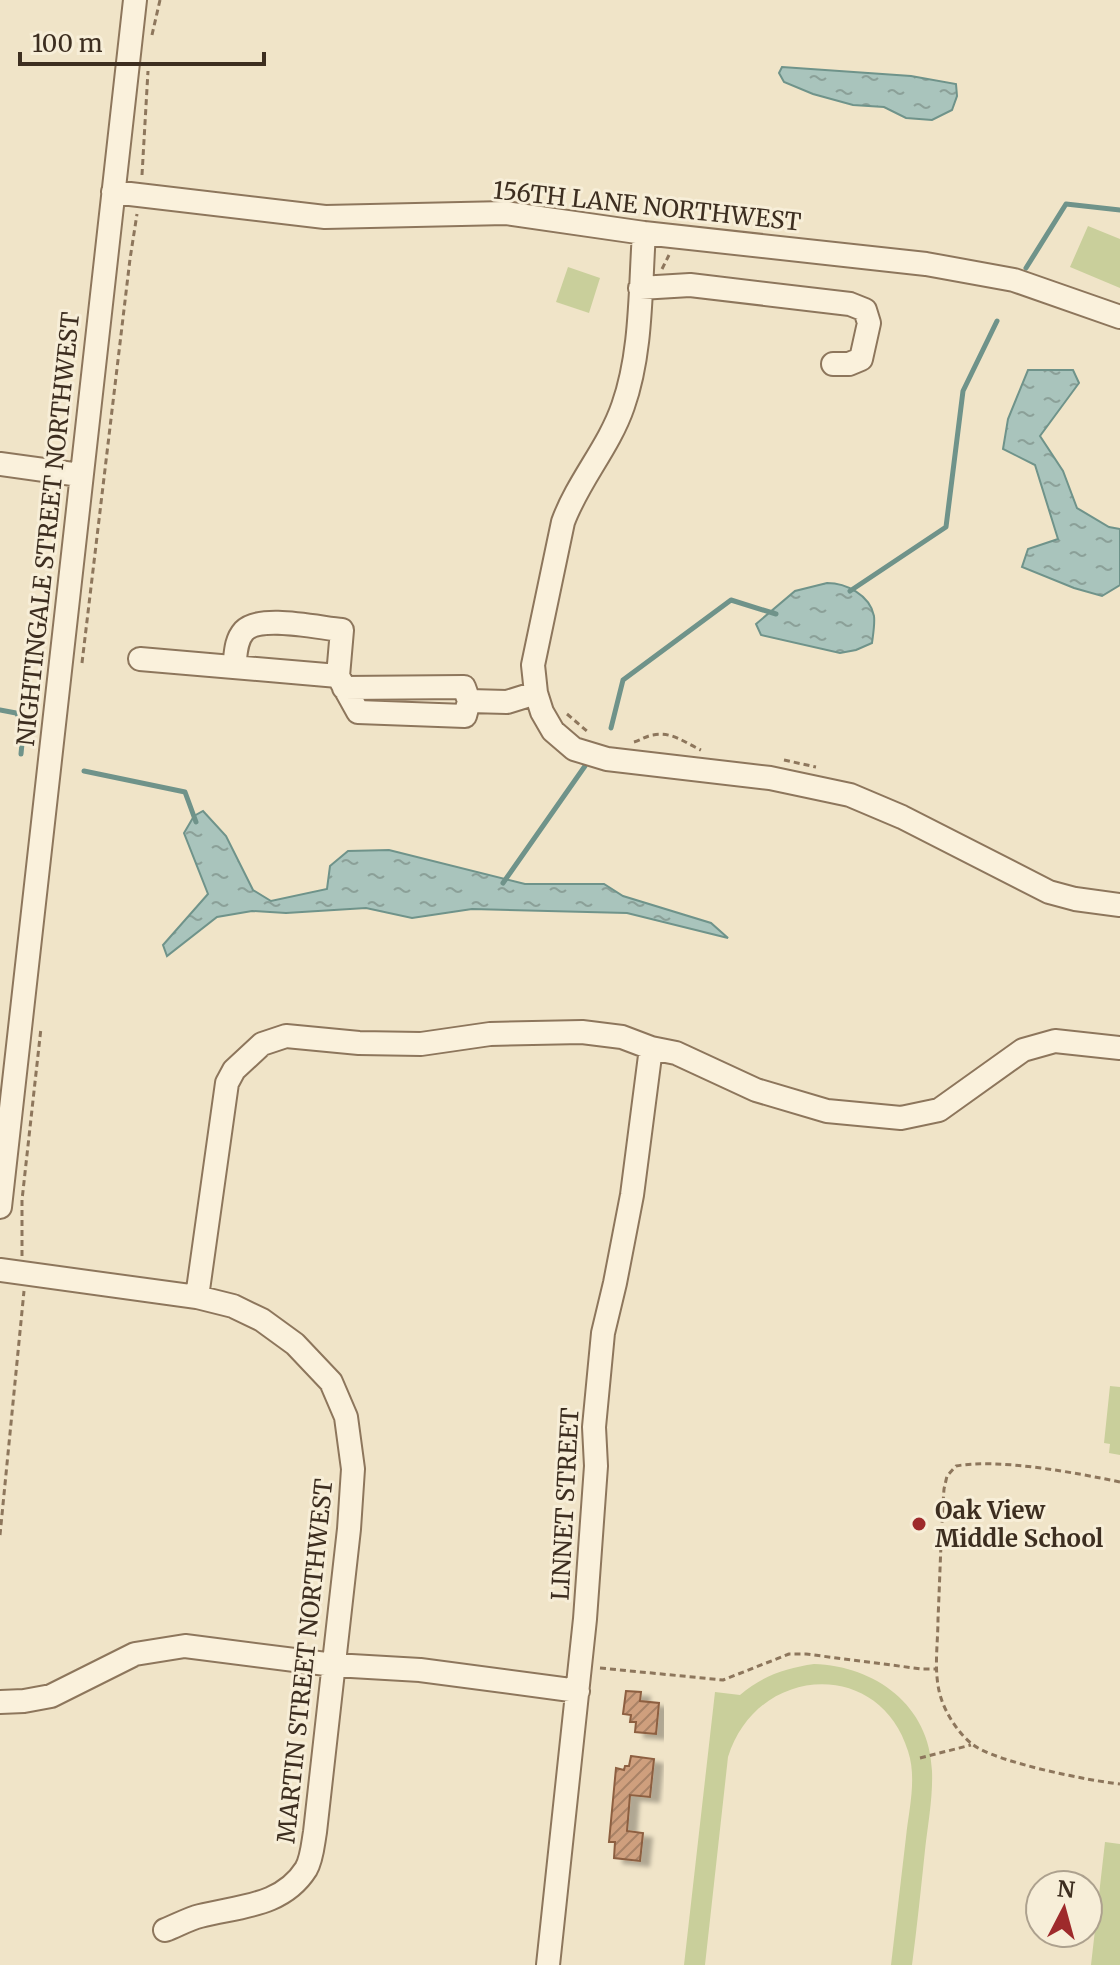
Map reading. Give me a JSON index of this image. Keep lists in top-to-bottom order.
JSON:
{
  "streets": {
    "street": [
      "156TH LANE NORTHWEST",
      "NIGHTINGALE STREET NORTHWEST",
      "LINNET STREET",
      "MARTIN STREET NORTHWEST"
    ]
  },
  "crossings": [
    ["156TH LANE NORTHWEST", "NIGHTINGALE STREET NORTHWEST"]
  ],
  "places": ["Oak View Middle School"],
  "scale_bar": "100 m",
  "north": "top"
}
